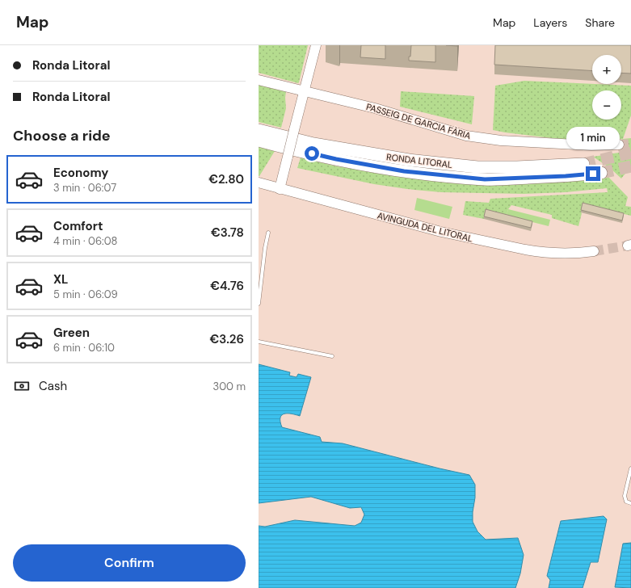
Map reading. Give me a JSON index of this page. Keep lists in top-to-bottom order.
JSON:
{
  "streets": {
    "highway": ["RONDA LITORAL"],
    "main road": ["PASSEIG DE GARCIA FÀRIA", "AVINGUDA DEL LITORAL"]
  },
  "page": {
    "header": "Map",
    "nav": ["Map", "Layers", "Share"],
    "banner": ["Ronda Litoral", "Ronda Litoral"],
    "map_buttons": ["+", "−"],
    "heading": "Choose a ride",
    "bubble": "1 min",
    "list": [
      {
        "name": "Economy",
        "note": "3 min · 06:07",
        "value": "€2.80"
      },
      {
        "name": "Comfort",
        "note": "4 min · 06:08",
        "value": "€3.78"
      },
      {
        "name": "XL",
        "note": "5 min · 06:09",
        "value": "€4.76"
      },
      {
        "name": "Green",
        "note": "6 min · 06:10",
        "value": "€3.26"
      }
    ],
    "pay": ["Cash", "300 m"],
    "buttons": "Confirm"
  }
}
